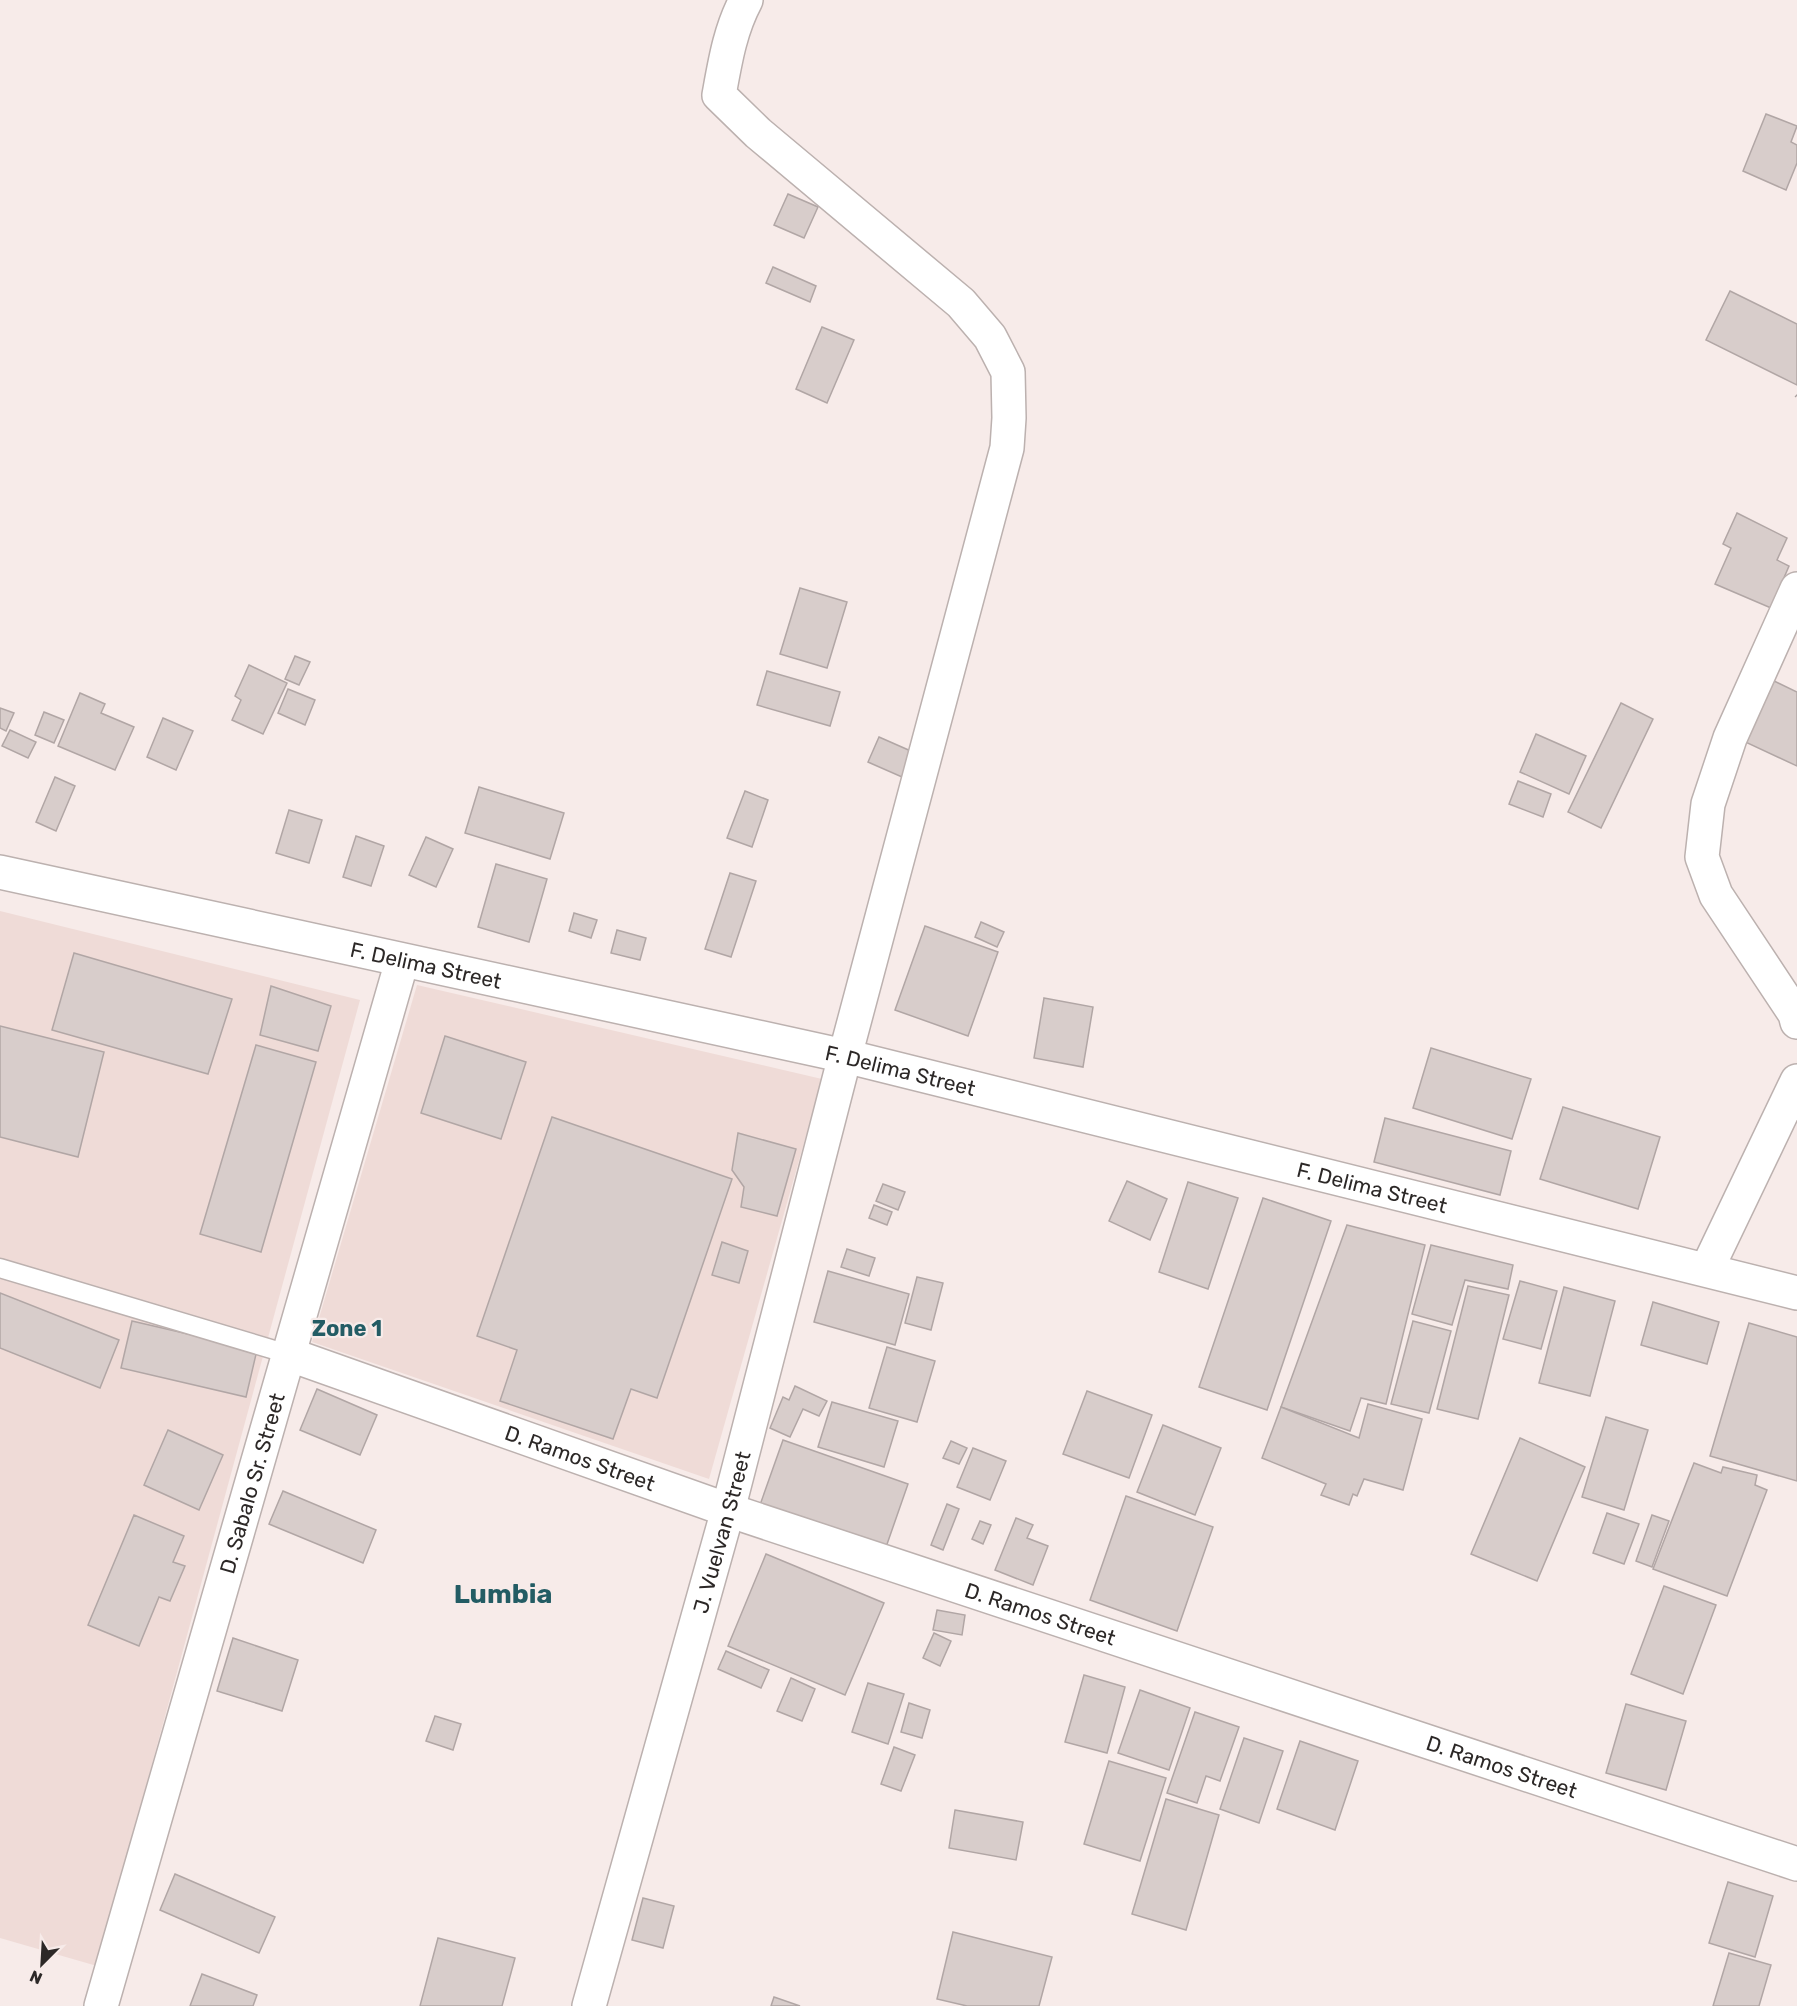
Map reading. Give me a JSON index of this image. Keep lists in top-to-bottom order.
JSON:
{
  "streets": {
    "street": [
      "F. Delima Street",
      "D. Ramos Street",
      "D. Sabalo Sr. Street",
      "J. Vuelvan Street"
    ]
  },
  "crossings": [
    ["F. Delima Street", "D. Sabalo Sr. Street"],
    ["F. Delima Street", "J. Vuelvan Street"],
    ["D. Ramos Street", "D. Sabalo Sr. Street"],
    ["D. Ramos Street", "J. Vuelvan Street"]
  ],
  "districts": ["Zone 1", "Lumbia"],
  "north": "bottom left"
}
